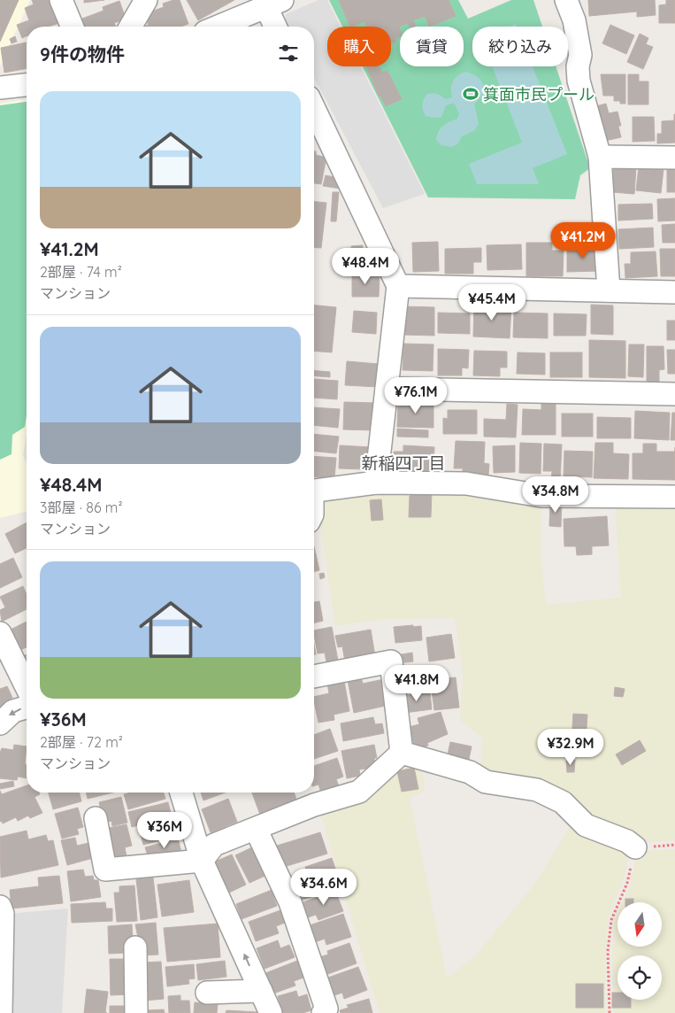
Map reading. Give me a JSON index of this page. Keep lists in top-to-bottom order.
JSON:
{
  "districts": ["新稲四丁目"],
  "places": {
    "sports": ["箕面市民プール"]
  },
  "north": "bottom",
  "page": {
    "chip": ["購入", "賃貸", "絞り込み"],
    "heading": "9件の物件",
    "list": [
      {
        "name": "¥41.2M",
        "note": "2部屋 · 74 m² · マンション"
      },
      {
        "name": "¥48.4M",
        "note": "3部屋 · 86 m² · マンション"
      },
      {
        "name": "¥36M",
        "note": "2部屋 · 72 m² · マンション"
      }
    ],
    "price": [
      "¥41.2M",
      "¥48.4M",
      "¥45.4M",
      "¥76.1M",
      "¥34.8M",
      "¥41.8M",
      "¥32.9M",
      "¥36M",
      "¥34.6M"
    ]
  }
}
